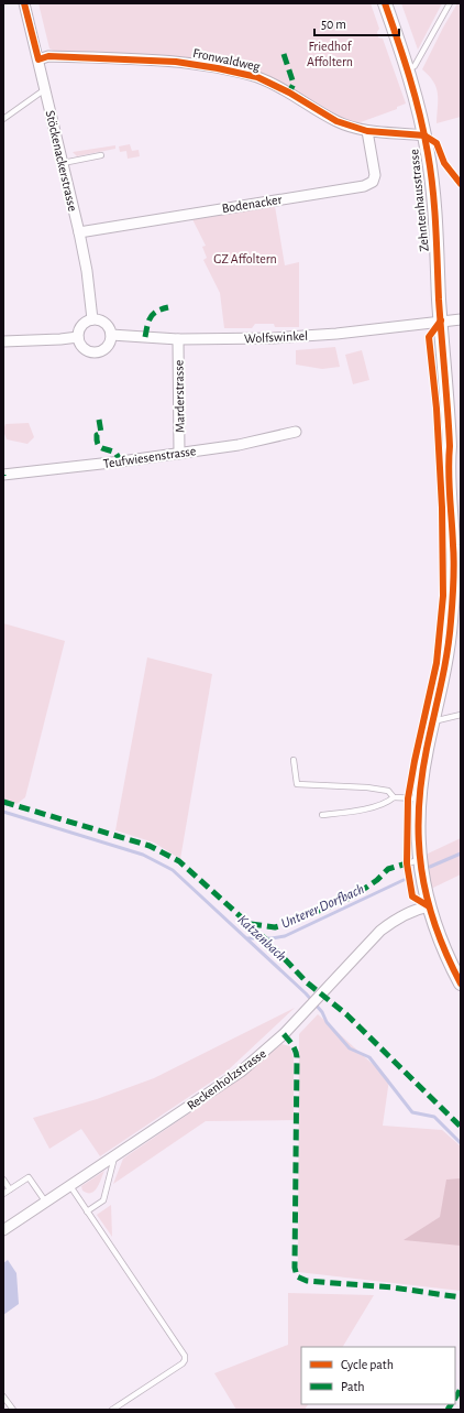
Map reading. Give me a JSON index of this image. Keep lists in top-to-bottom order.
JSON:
{
  "streets": {
    "street": [
      "Fronwaldweg",
      "Stöckenackerstrasse",
      "Zehntenhausstrasse",
      "Bodenacker",
      "Wolfswinkel",
      "Marderstrasse",
      "Teufwiesenstrasse",
      "Reckenholzstrasse"
    ]
  },
  "crossings": [
    ["Fronwaldweg", "Stöckenackerstrasse"],
    ["Fronwaldweg", "Zehntenhausstrasse"],
    ["Fronwaldweg", "Bodenacker"],
    ["Stöckenackerstrasse", "Bodenacker"],
    ["Stöckenackerstrasse", "Wolfswinkel"],
    ["Zehntenhausstrasse", "Wolfswinkel"],
    ["Zehntenhausstrasse", "Reckenholzstrasse"],
    ["Wolfswinkel", "Marderstrasse"],
    ["Marderstrasse", "Teufwiesenstrasse"]
  ],
  "water": ["Unterer Dorfbach", "Katzenbach"],
  "parks": ["Friedhof Affoltern", "GZ Affoltern"],
  "legend": ["Cycle path", "Path"],
  "scale_bar": "50 m"
}
